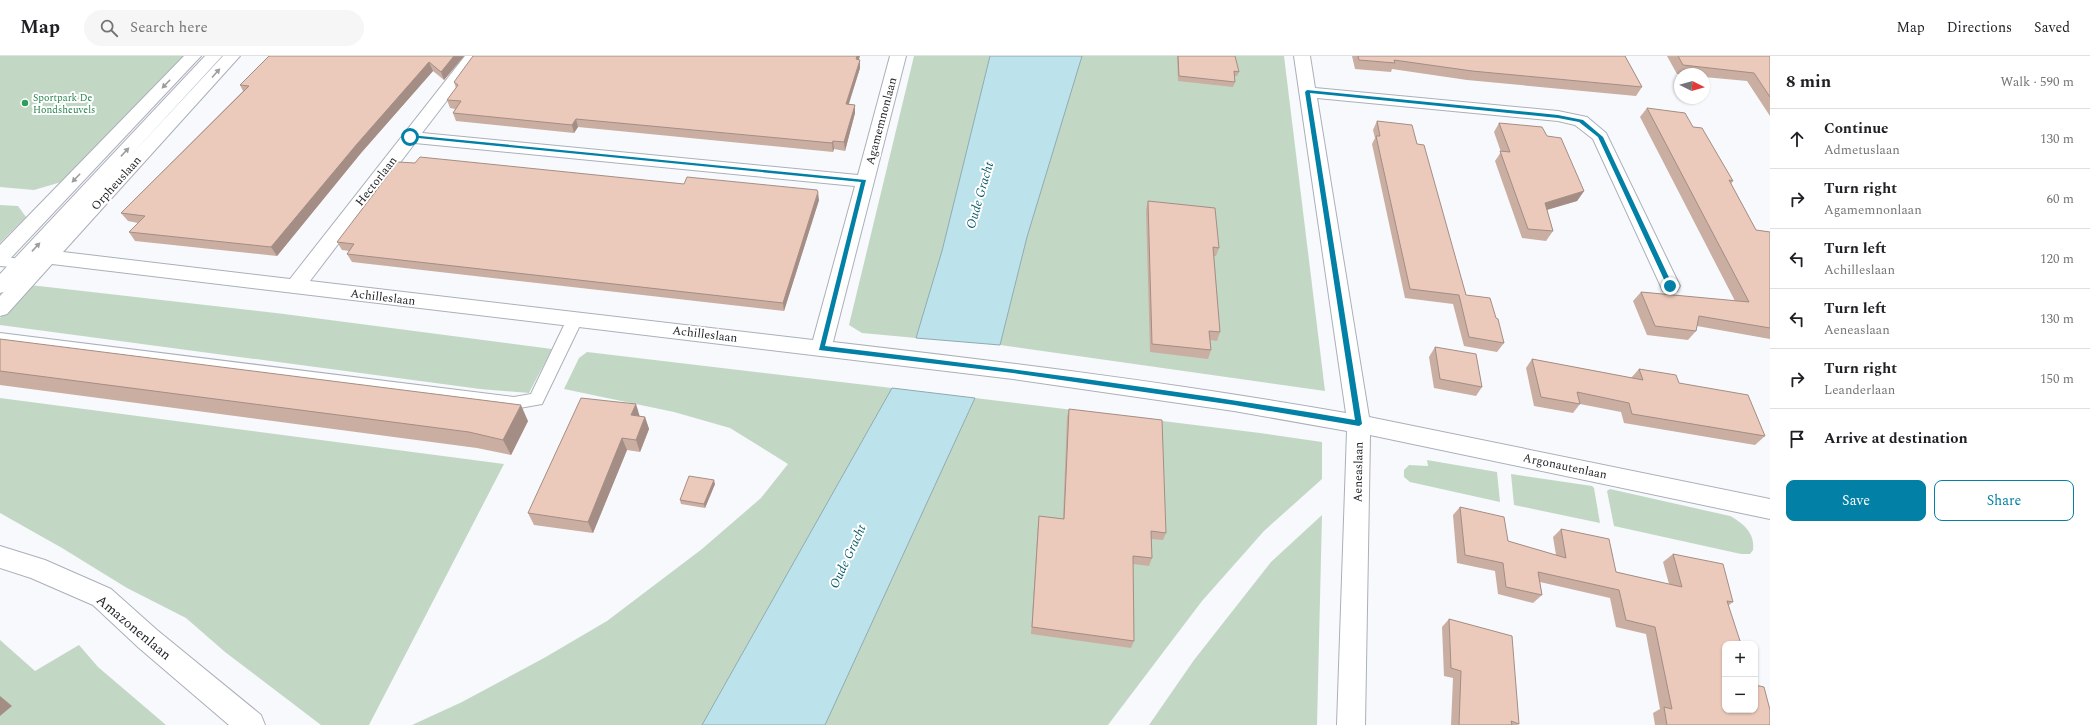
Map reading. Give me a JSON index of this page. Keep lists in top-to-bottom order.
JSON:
{
  "streets": {
    "street": [
      "Agamemnonlaan",
      "Hectorlaan",
      "Orpheuslaan",
      "Achilleslaan",
      "Argonautenlaan",
      "Aeneaslaan",
      "Amazonenlaan"
    ]
  },
  "crossings": [
    ["Agamemnonlaan", "Achilleslaan"],
    ["Hectorlaan", "Achilleslaan"],
    ["Orpheuslaan", "Achilleslaan"],
    ["Achilleslaan", "Argonautenlaan"],
    ["Achilleslaan", "Aeneaslaan"],
    ["Argonautenlaan", "Aeneaslaan"]
  ],
  "water": ["Oude Gracht"],
  "places": ["Sportpark De Hondsheuvels"],
  "north": "right",
  "page": {
    "header": "Map",
    "search": "Search here",
    "nav": ["Map", "Directions", "Saved"],
    "heading": ["8 min", "Walk · 590 m"],
    "list": [
      ["Continue", "Admetuslaan", "130 m"],
      ["Turn right", "Agamemnonlaan", "60 m"],
      ["Turn left", "Achilleslaan", "120 m"],
      ["Turn left", "Aeneaslaan", "130 m"],
      ["Turn right", "Leanderlaan", "150 m"],
      "Arrive at destination"
    ],
    "buttons": ["Save", "Share"],
    "map_buttons": ["+", "−"]
  }
}
